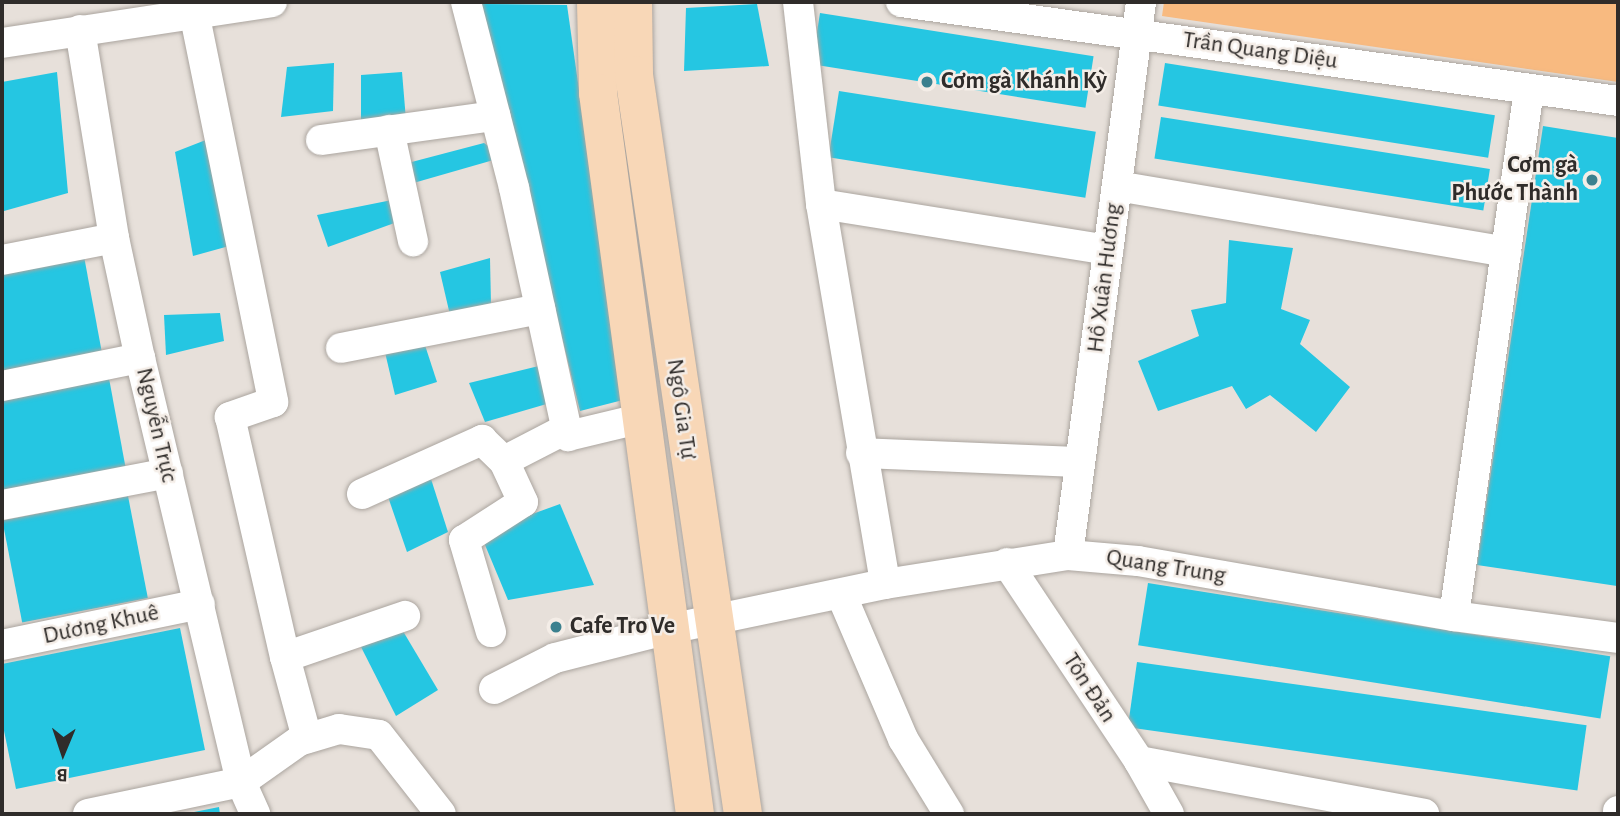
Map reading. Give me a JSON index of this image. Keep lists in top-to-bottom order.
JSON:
{
  "streets": {
    "main road": ["Ngô Gia Tự"],
    "street": [
      "Trần Quang Diệu",
      "Hồ Xuân Hương",
      "Nguyễn Trực",
      "Quang Trung",
      "Dương Khuê",
      "Tôn Đản"
    ]
  },
  "crossings": [
    ["Trần Quang Diệu", "Hồ Xuân Hương"],
    ["Hồ Xuân Hương", "Quang Trung"],
    ["Ngô Gia Tự", "Quang Trung"],
    ["Nguyễn Trực", "Dương Khuê"],
    ["Quang Trung", "Tôn Đản"]
  ],
  "places": ["Cơm gà Khánh Kỳ", "Cơm gà Phước Thành", "Cafe Tro Ve"],
  "north": "bottom"
}
